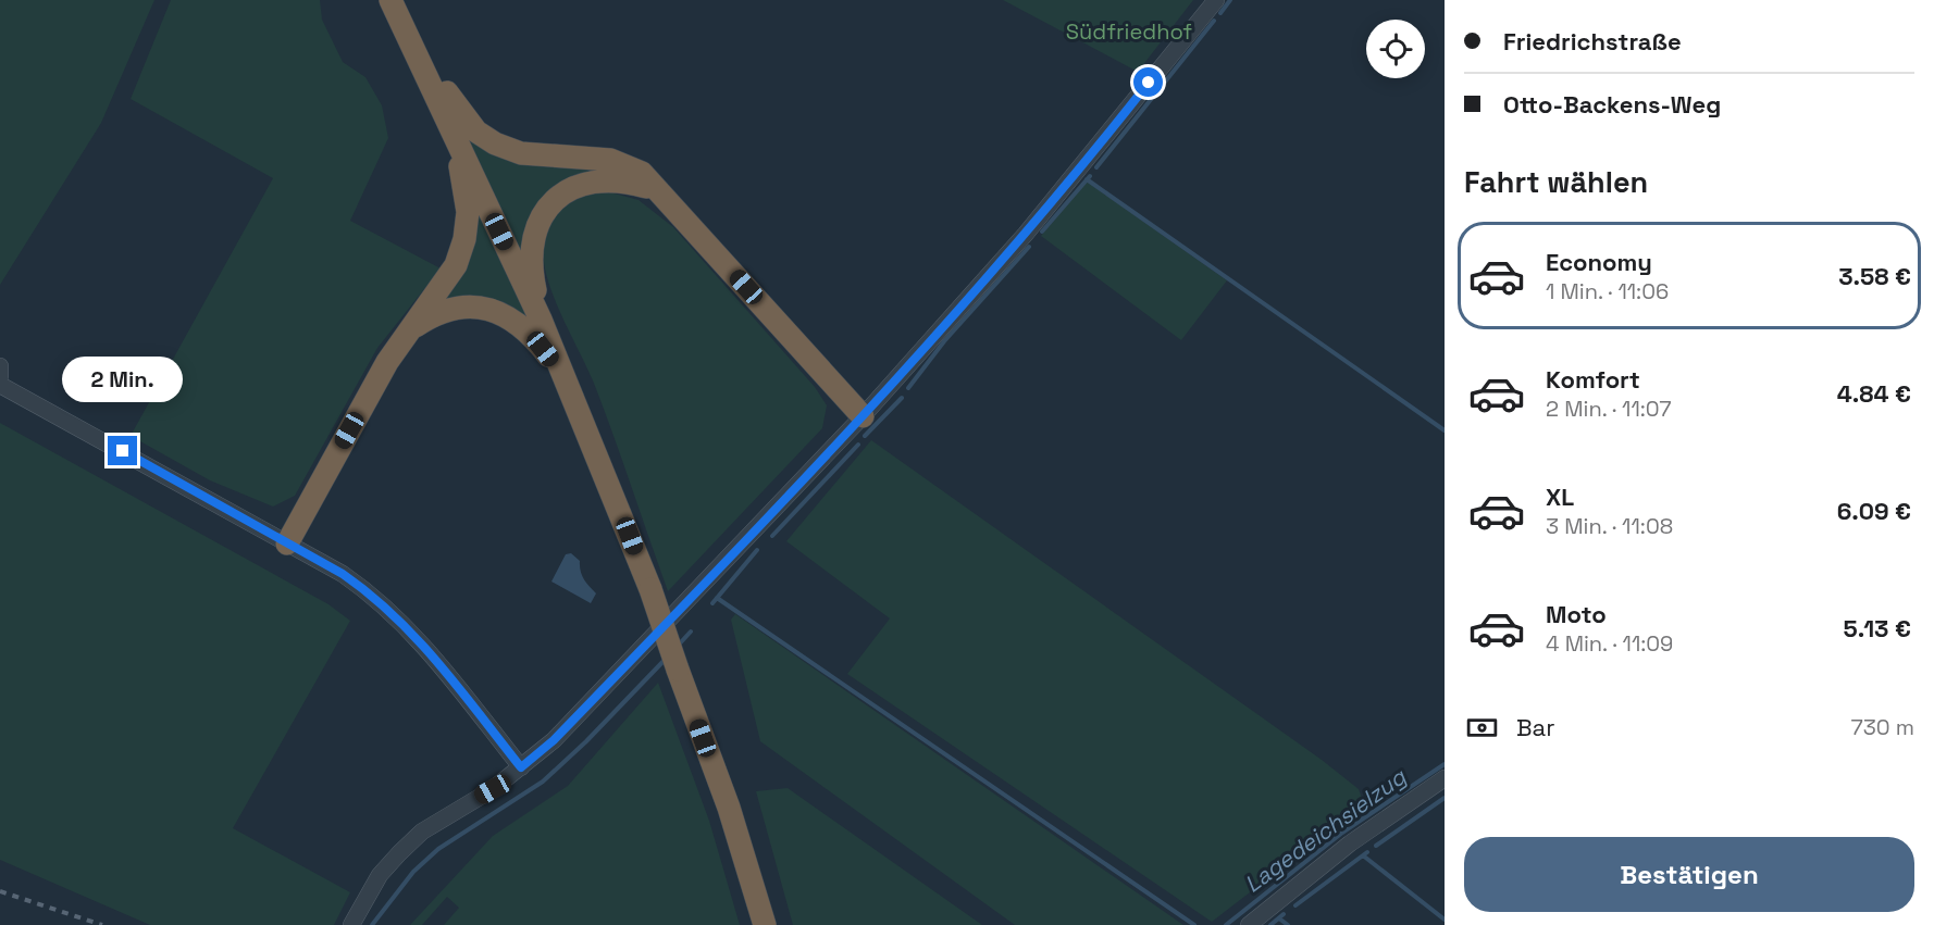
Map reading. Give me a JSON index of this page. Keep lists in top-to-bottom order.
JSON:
{
  "water": ["Lagedeichsielzug"],
  "parks": ["Südfriedhof"],
  "page": {
    "banner": ["Friedrichstraße", "Otto-Backens-Weg"],
    "heading": "Fahrt wählen",
    "list": [
      {
        "name": "Economy",
        "note": "1 Min. · 11:06",
        "value": "3.58 €"
      },
      {
        "name": "Komfort",
        "note": "2 Min. · 11:07",
        "value": "4.84 €"
      },
      {
        "name": "XL",
        "note": "3 Min. · 11:08",
        "value": "6.09 €"
      },
      {
        "name": "Moto",
        "note": "4 Min. · 11:09",
        "value": "5.13 €"
      }
    ],
    "bubble": "2 Min.",
    "pay": ["Bar", "730 m"],
    "buttons": "Bestätigen"
  }
}
